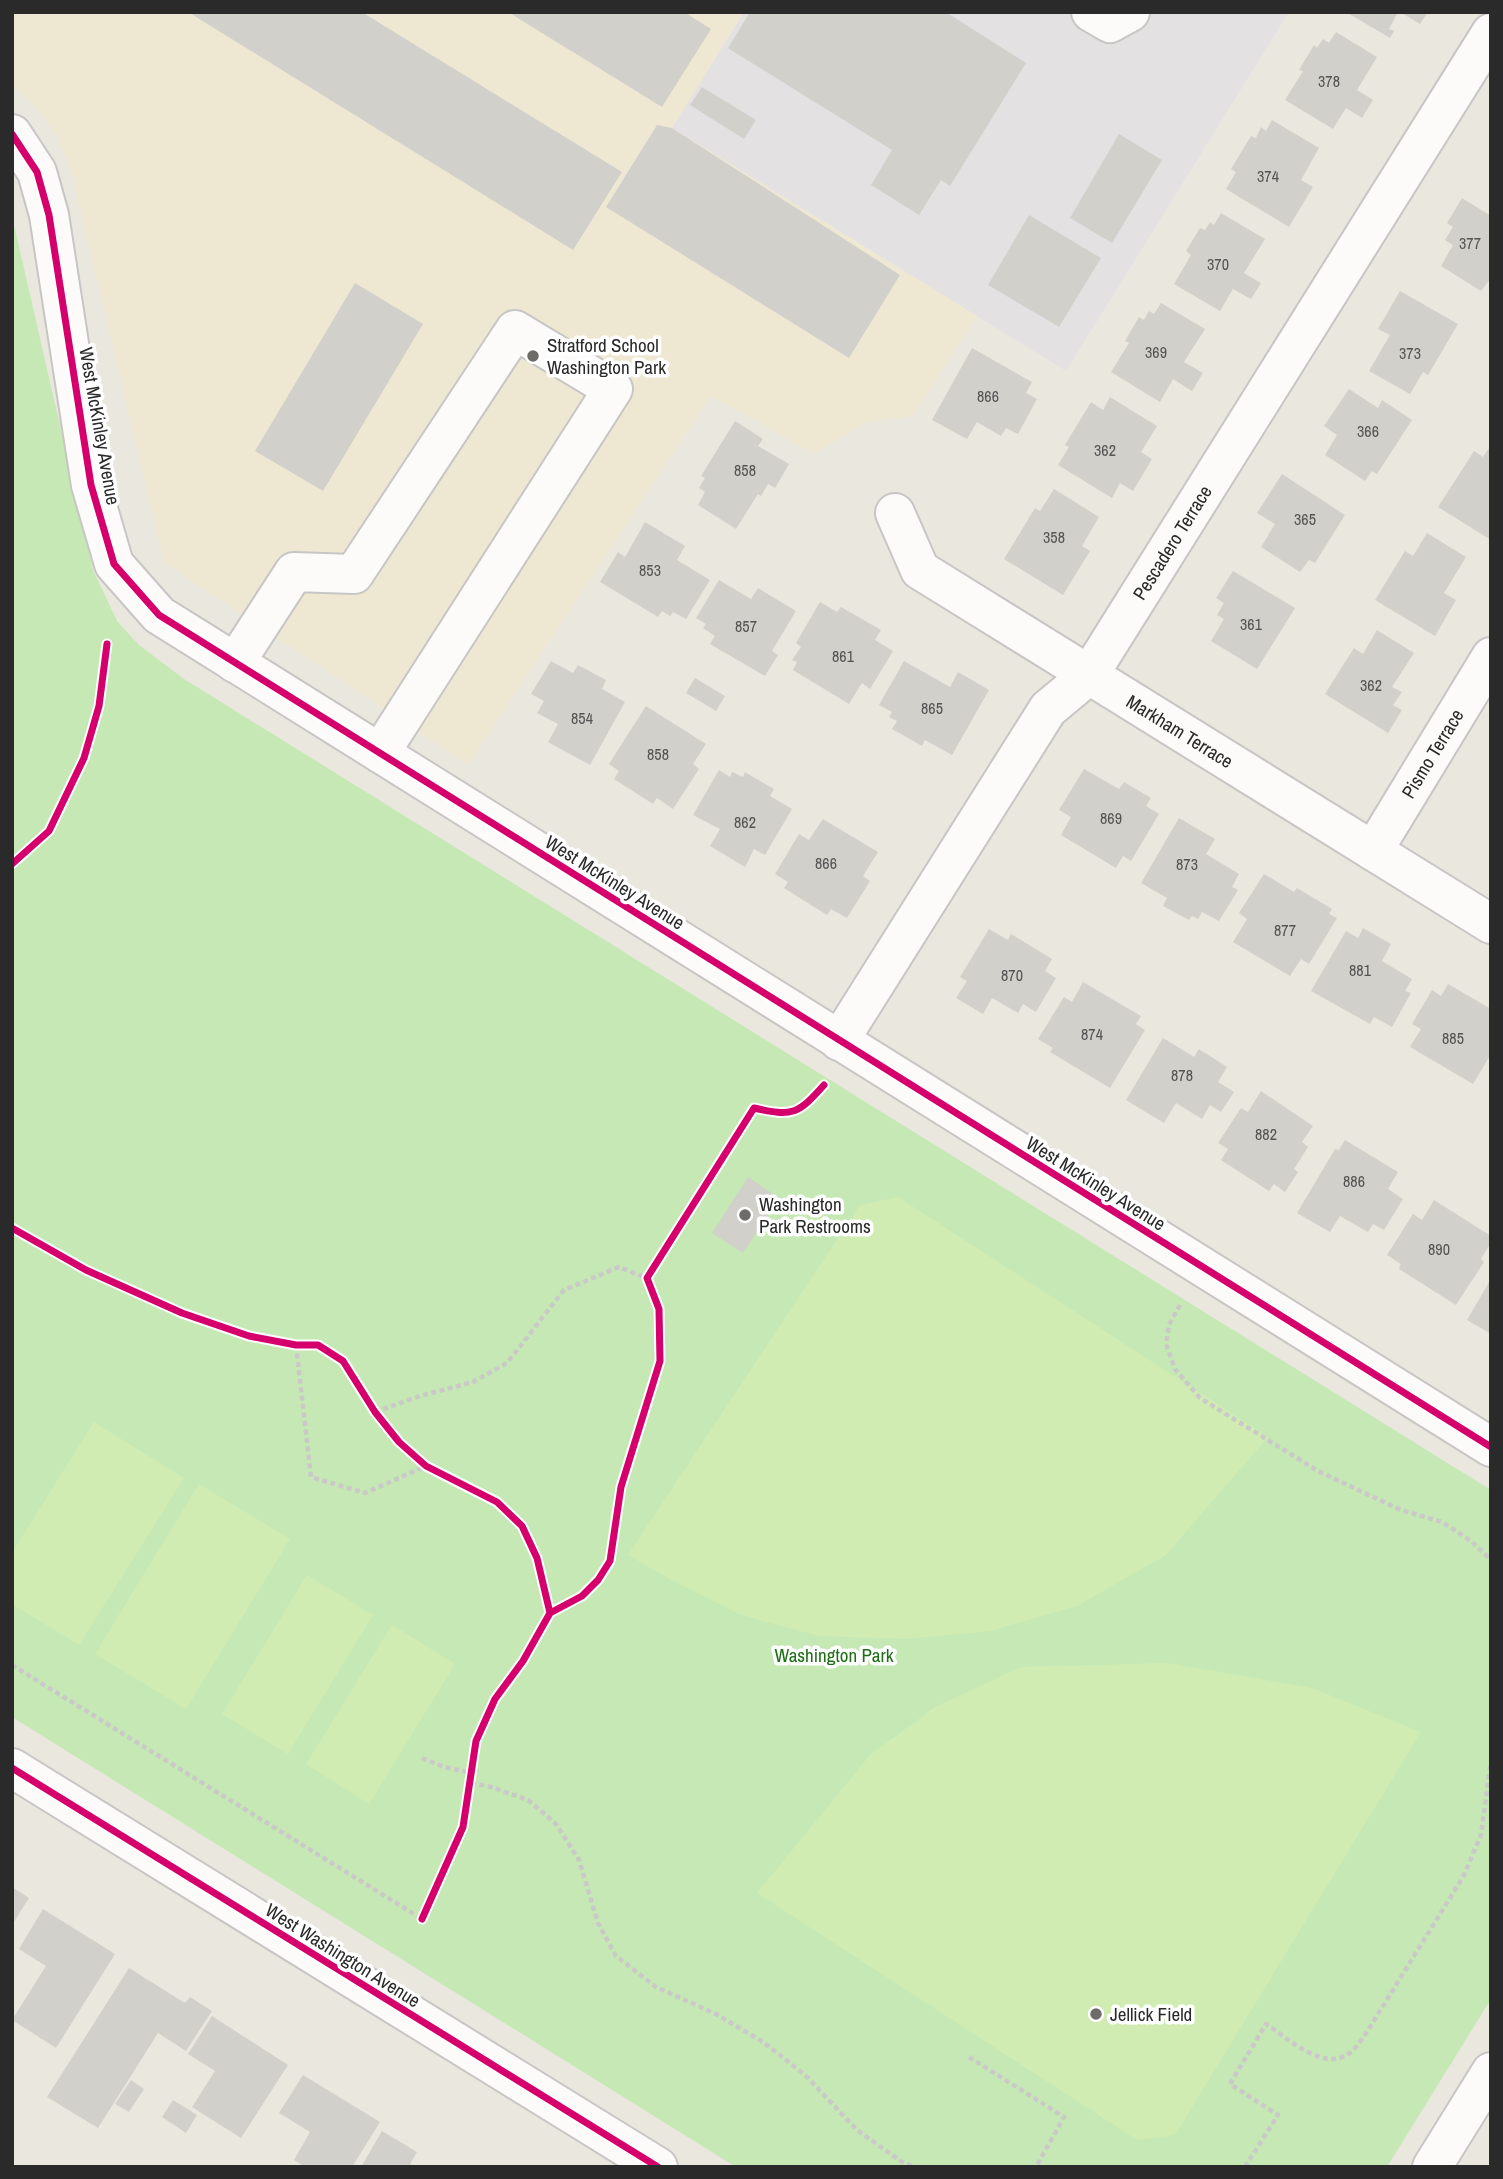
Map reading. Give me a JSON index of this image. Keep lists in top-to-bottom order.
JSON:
{
  "streets": {
    "street": [
      "West McKinley Avenue",
      "Pescadero Terrace",
      "Markham Terrace",
      "Pismo Terrace",
      "West Washington Avenue"
    ]
  },
  "crossings": [
    ["West McKinley Avenue", "Pescadero Terrace"],
    ["Pescadero Terrace", "Markham Terrace"],
    ["Markham Terrace", "Pismo Terrace"]
  ],
  "parks": ["Washington Park"],
  "places": ["Stratford School Washington Park", "Washington Park Restrooms", "Jellick Field"],
  "house_numbers": [
    "378",
    "374",
    "377",
    "370",
    "369",
    "373",
    "866",
    "366",
    "362",
    "858",
    "365",
    "358",
    "853",
    "361",
    "857",
    "861",
    "362",
    "865",
    "854",
    "858",
    "869",
    "862",
    "866",
    "873",
    "877",
    "881",
    "870",
    "874",
    "885",
    "878",
    "882",
    "886",
    "890"
  ]
}
